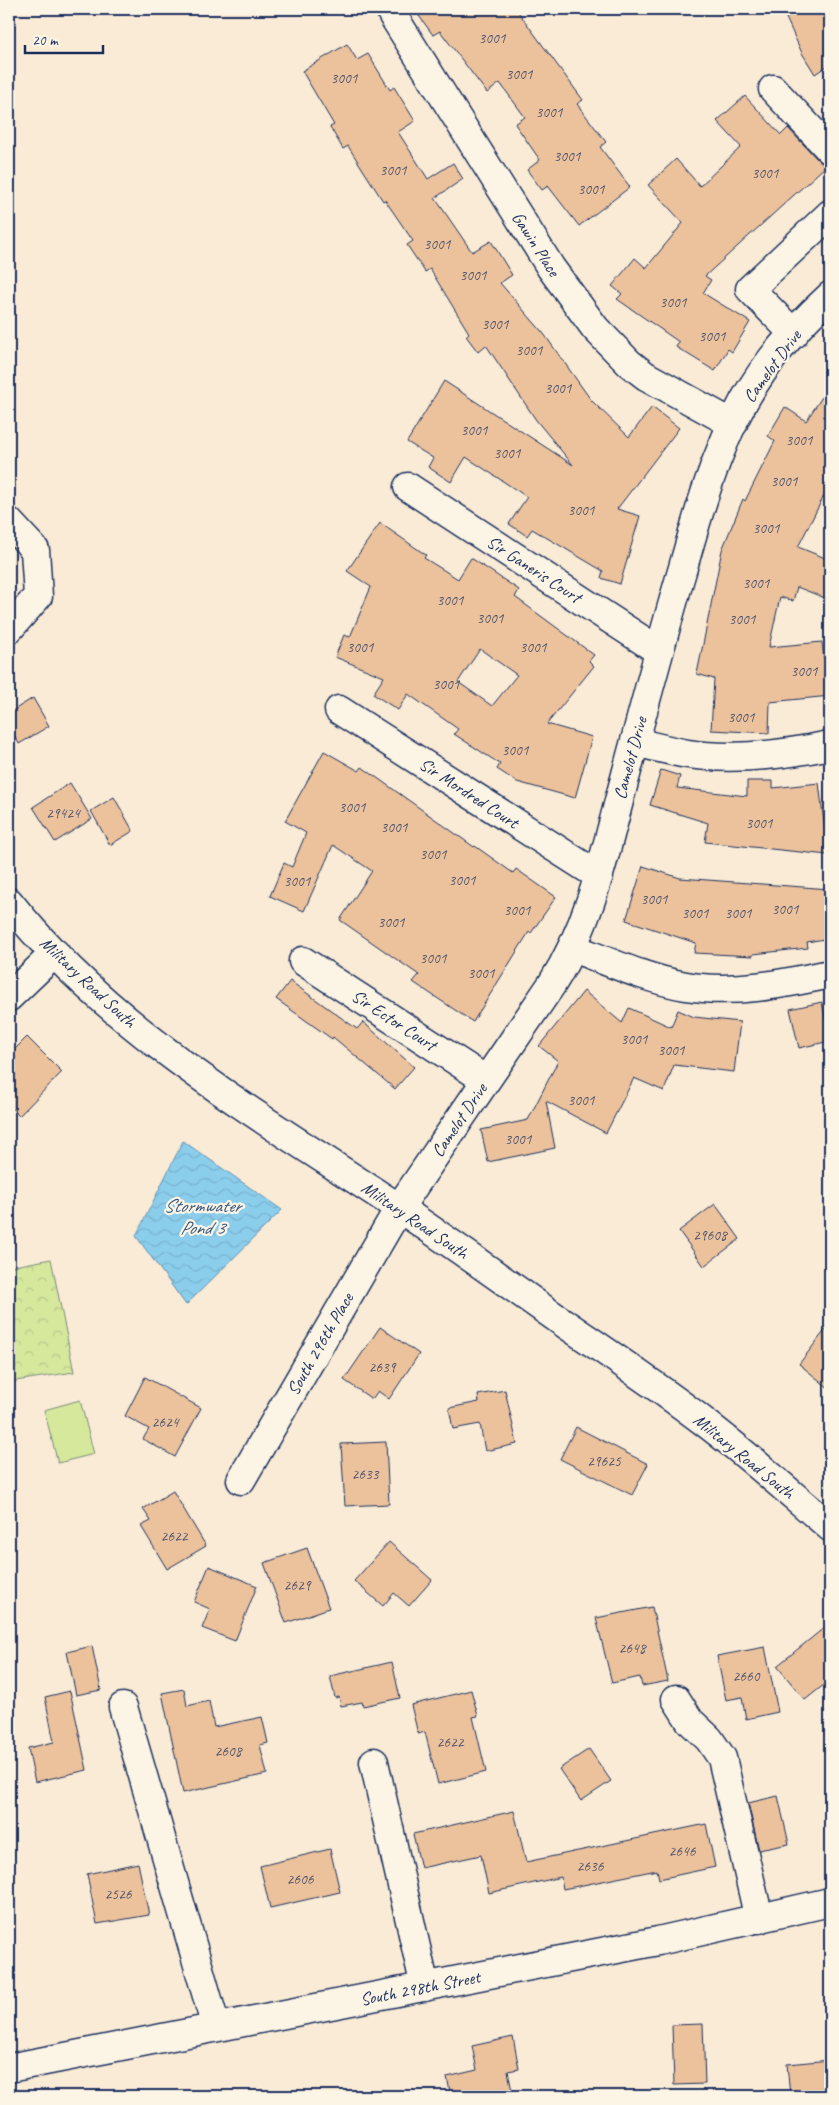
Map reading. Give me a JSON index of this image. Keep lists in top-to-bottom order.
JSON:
{
  "streets": {
    "street": [
      "Gawin Place",
      "Camelot Drive",
      "Sir Ganeris Court",
      "Sir Mordred Court",
      "Military Road South",
      "Sir Ector Court",
      "South 296th Place",
      "South 298th Street"
    ]
  },
  "crossings": [
    ["Gawin Place", "Camelot Drive"],
    ["Camelot Drive", "Sir Ganeris Court"],
    ["Camelot Drive", "Sir Mordred Court"],
    ["Camelot Drive", "Military Road South"],
    ["Camelot Drive", "Sir Ector Court"],
    ["Camelot Drive", "South 296th Place"],
    ["Military Road South", "South 296th Place"]
  ],
  "water": ["Stormwater Pond 3"],
  "house_numbers": [
    "3001",
    "3001",
    "3001",
    "3001",
    "3001",
    "3001",
    "3001",
    "3001",
    "3001",
    "3001",
    "3001",
    "3001",
    "3001",
    "3001",
    "3001",
    "3001",
    "3001",
    "3001",
    "3001",
    "3001",
    "3001",
    "3001",
    "3001",
    "3001",
    "3001",
    "3001",
    "3001",
    "3001",
    "3001",
    "3001",
    "3001",
    "3001",
    "29424",
    "3001",
    "3001",
    "3001",
    "3001",
    "3001",
    "3001",
    "3001",
    "3001",
    "3001",
    "3001",
    "3001",
    "3001",
    "3001",
    "3001",
    "3001",
    "3001",
    "3001",
    "29608",
    "2639",
    "2624",
    "29625",
    "2633",
    "2622",
    "2629",
    "2648",
    "2660",
    "2622",
    "2608",
    "2646",
    "2636",
    "2606",
    "2526"
  ],
  "scale_bar": "20 m"
}
